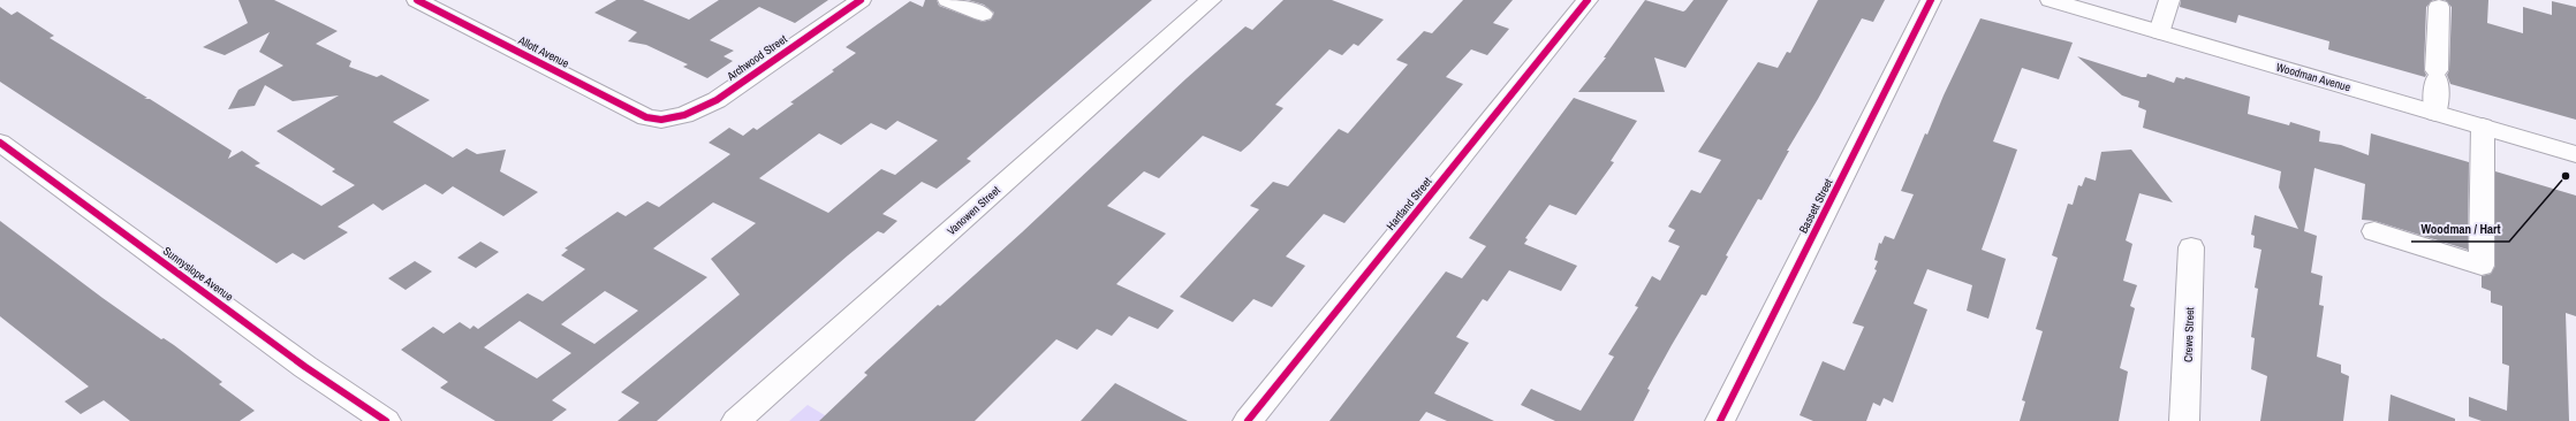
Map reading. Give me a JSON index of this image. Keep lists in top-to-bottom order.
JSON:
{
  "streets": {
    "street": [
      "Allott Avenue",
      "Archwood Street",
      "Woodman Avenue",
      "Hartland Street",
      "Bassett Street",
      "Vanowen Street",
      "Sunnyslope Avenue",
      "Crewe Street"
    ]
  },
  "crossings": [
    ["Allott Avenue", "Archwood Street"]
  ],
  "places": ["Woodman / Hart"]
}
